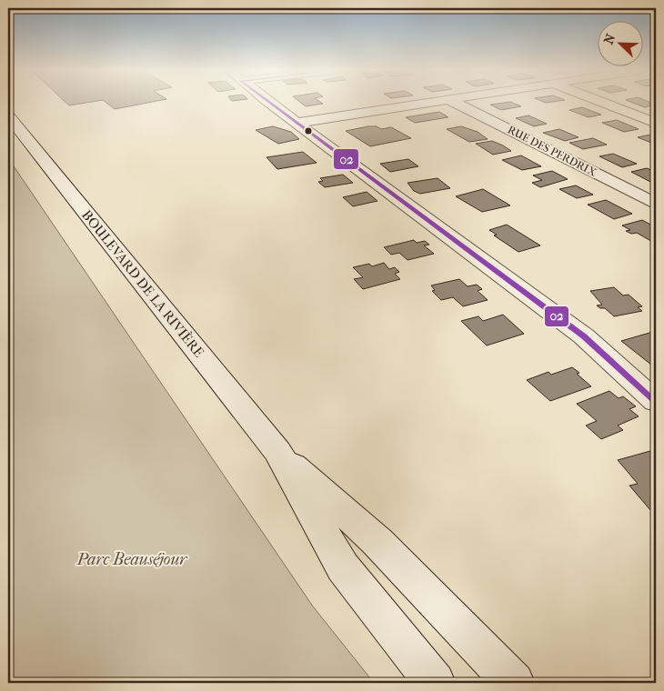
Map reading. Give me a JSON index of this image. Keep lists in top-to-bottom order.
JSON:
{
  "streets": {
    "street": ["RUE DES PERDRIX", "BOULEVARD DE LA RIVIÈRE"]
  },
  "parks": ["Parc Beauséjour"],
  "lines": ["transit line 02"],
  "north": "top left"
}
